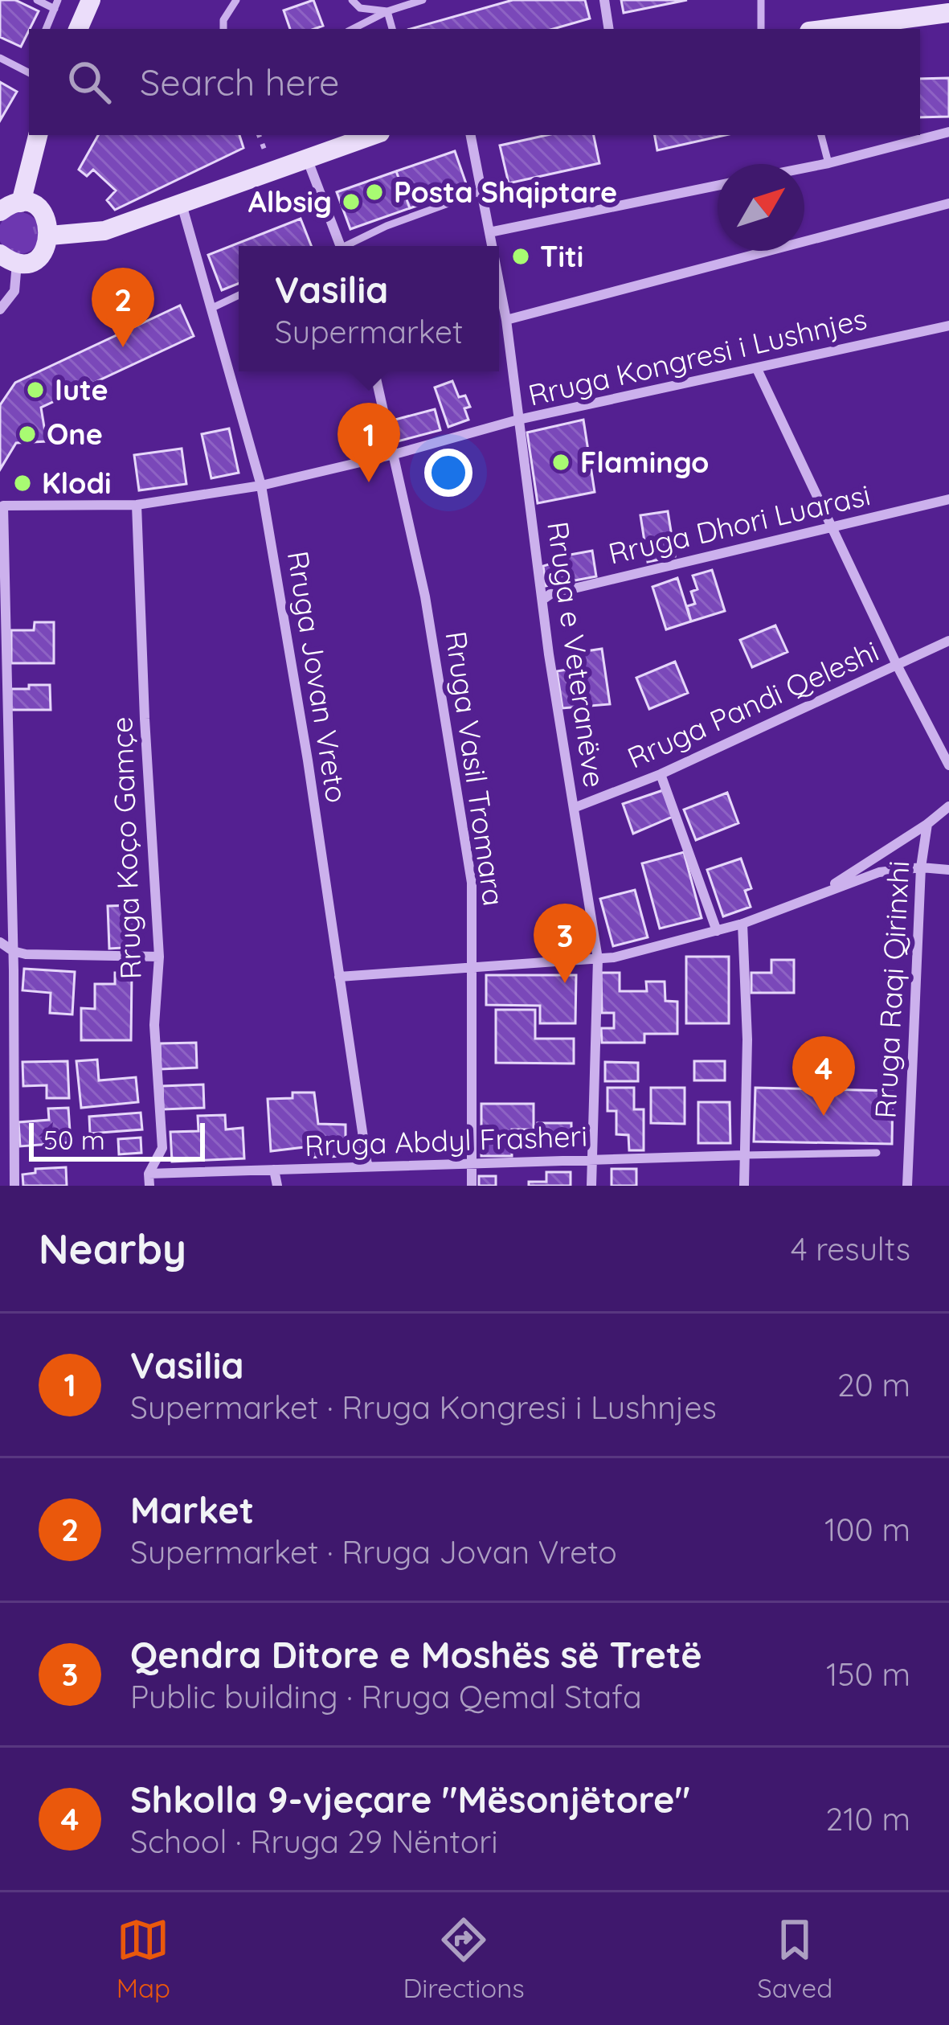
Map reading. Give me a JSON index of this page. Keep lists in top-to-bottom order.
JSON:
{
  "streets": {
    "street": [
      "Rruga Kongresi i Lushnjes",
      "Rruga Dhori Luarasi",
      "Rruga e Veteranëve",
      "Rruga Jovan Vreto",
      "Rruga Pandi Qeleshi",
      "Rruga Vasil Tromara",
      "Rruga Koço Gamçe",
      "Rruga Raqi Qirinxhi",
      "Rruga Abdyl Frasheri"
    ]
  },
  "crossings": [
    ["Rruga Kongresi i Lushnjes", "Rruga e Veteranëve"],
    ["Rruga Kongresi i Lushnjes", "Rruga Jovan Vreto"],
    ["Rruga Kongresi i Lushnjes", "Rruga Vasil Tromara"],
    ["Rruga Kongresi i Lushnjes", "Rruga Koço Gamçe"],
    ["Rruga Dhori Luarasi", "Rruga e Veteranëve"],
    ["Rruga e Veteranëve", "Rruga Pandi Qeleshi"],
    ["Rruga e Veteranëve", "Rruga Abdyl Frasheri"],
    ["Rruga Jovan Vreto", "Rruga Abdyl Frasheri"],
    ["Rruga Vasil Tromara", "Rruga Abdyl Frasheri"],
    ["Rruga Koço Gamçe", "Rruga Abdyl Frasheri"]
  ],
  "places": [
    "Posta Shqiptare",
    "Albsig",
    "Titi",
    "Iute",
    "One",
    "Flamingo",
    "Klodi"
  ],
  "scale_bar": "50 m",
  "north": "top right",
  "page": {
    "search": "Search here",
    "popup": ["Vasilia", "Supermarket"],
    "pins": [
      "2",
      "1",
      "3",
      "4"
    ],
    "scale": "50 m",
    "heading": ["Nearby", "4 results"],
    "list": [
      {
        "mark": "1",
        "name": "Vasilia",
        "note": "Supermarket · Rruga Kongresi i Lushnjes",
        "value": "20 m"
      },
      {
        "mark": "2",
        "name": "Market",
        "note": "Supermarket · Rruga Jovan Vreto",
        "value": "100 m"
      },
      {
        "mark": "3",
        "name": "Qendra Ditore e Moshës së Tretë",
        "note": "Public building · Rruga Qemal Stafa",
        "value": "150 m"
      },
      {
        "mark": "4",
        "name": "Shkolla 9-vjeçare \"Mësonjëtore\"",
        "note": "School · Rruga 29 Nëntori",
        "value": "210 m"
      }
    ],
    "nav": ["Map", "Directions", "Saved"]
  }
}
